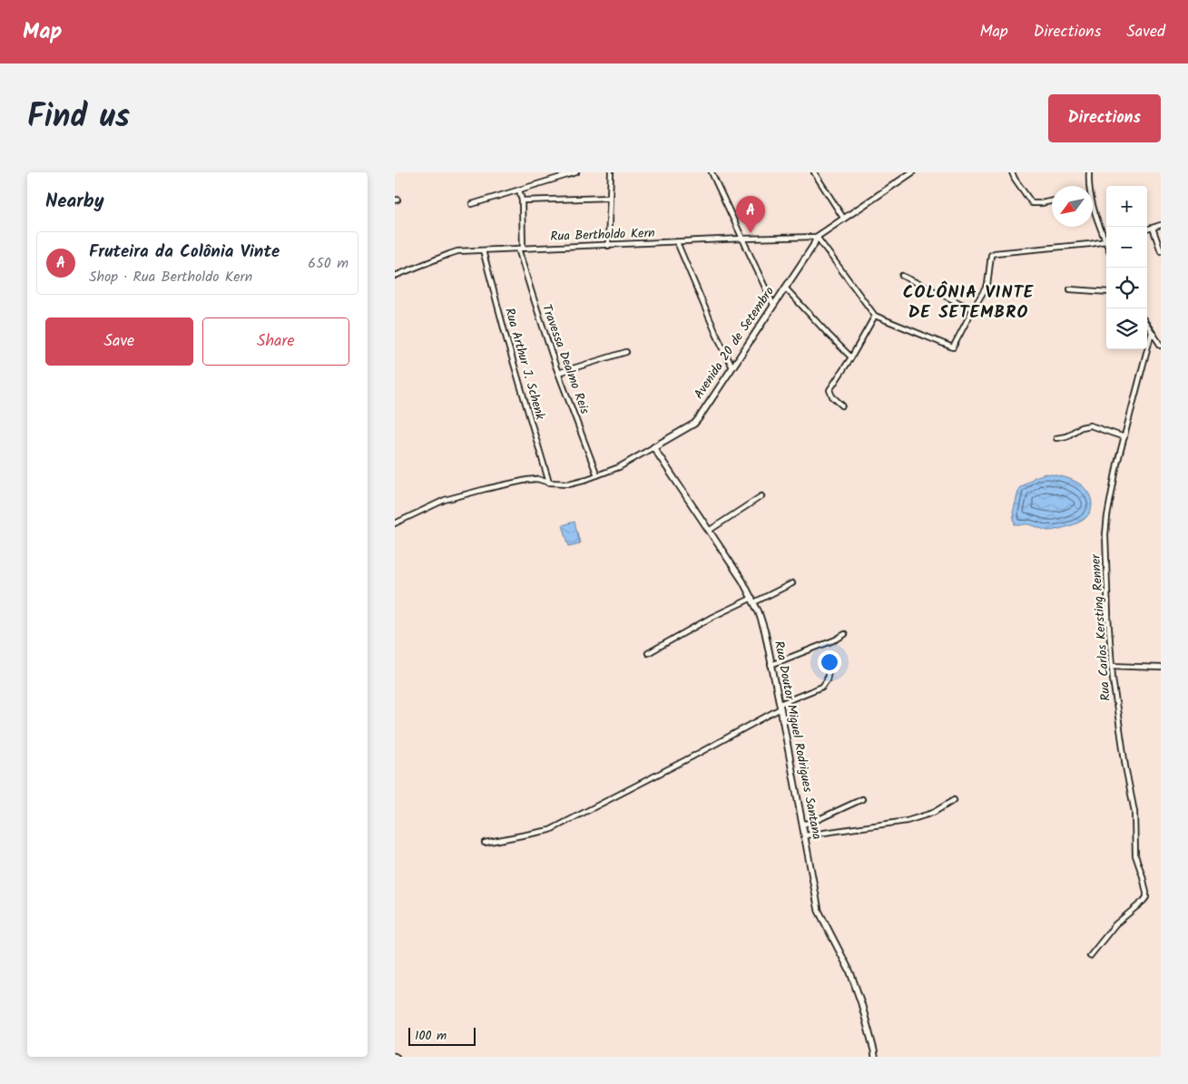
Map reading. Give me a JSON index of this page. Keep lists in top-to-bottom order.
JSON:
{
  "streets": {
    "street": [
      "Rua Bertholdo Kern",
      "Avenida 20 de Setembro",
      "Travessa Dealmo Reis",
      "Rua Arthur J. Schenk",
      "Rua Carlos Kersting Renner",
      "Rua Doutor Miguel Rodrigues Santana"
    ]
  },
  "crossings": [
    ["Rua Bertholdo Kern", "Avenida 20 de Setembro"],
    ["Rua Bertholdo Kern", "Travessa Dealmo Reis"],
    ["Rua Bertholdo Kern", "Rua Arthur J. Schenk"],
    ["Avenida 20 de Setembro", "Travessa Dealmo Reis"],
    ["Avenida 20 de Setembro", "Rua Arthur J. Schenk"],
    ["Avenida 20 de Setembro", "Rua Doutor Miguel Rodrigues Santana"]
  ],
  "districts": ["COLÔNIA VINTE DE SETEMBRO"],
  "scale_bar": "100 m",
  "north": "bottom left",
  "page": {
    "header": "Map",
    "nav": ["Map", "Directions", "Saved"],
    "title": "Find us",
    "buttons": [
      "Directions",
      ["Save", "Share"]
    ],
    "heading": "Nearby",
    "map_buttons": ["+", "−"],
    "pins": "A",
    "list": [
      {
        "mark": "A",
        "name": "Fruteira da Colônia Vinte",
        "note": "Shop · Rua Bertholdo Kern",
        "value": "650 m"
      }
    ],
    "scale": "100 m"
  }
}
